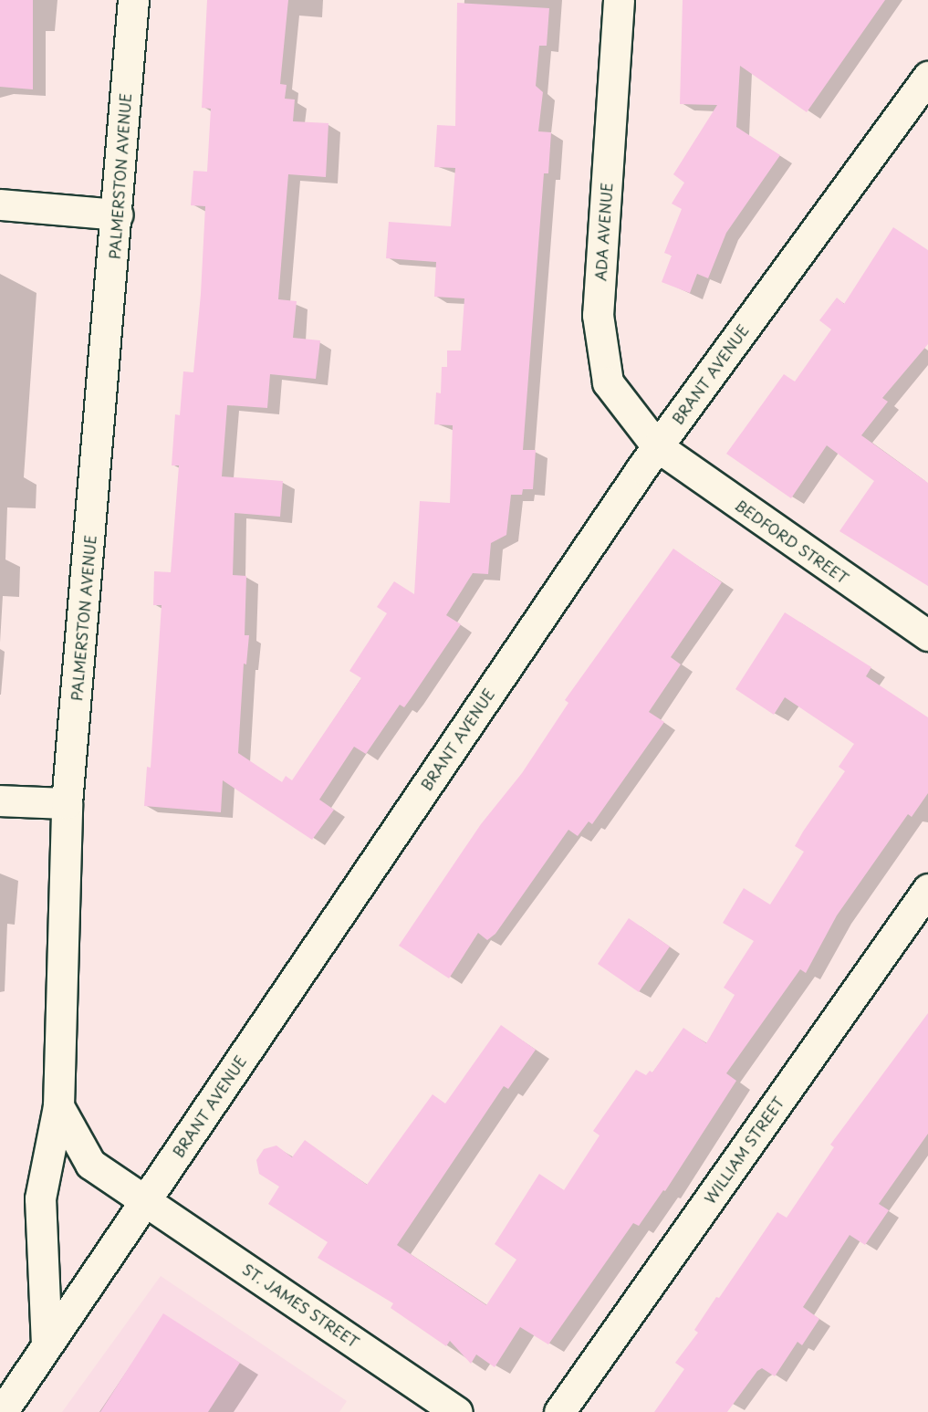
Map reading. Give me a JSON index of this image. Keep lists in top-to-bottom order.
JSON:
{
  "streets": {
    "street": [
      "PALMERSTON AVENUE",
      "ADA AVENUE",
      "BRANT AVENUE",
      "BEDFORD STREET",
      "WILLIAM STREET",
      "ST. JAMES STREET"
    ]
  },
  "crossings": [
    ["PALMERSTON AVENUE", "BRANT AVENUE"],
    ["ADA AVENUE", "BRANT AVENUE"],
    ["ADA AVENUE", "BEDFORD STREET"],
    ["BRANT AVENUE", "BEDFORD STREET"],
    ["BRANT AVENUE", "ST. JAMES STREET"]
  ]
}
